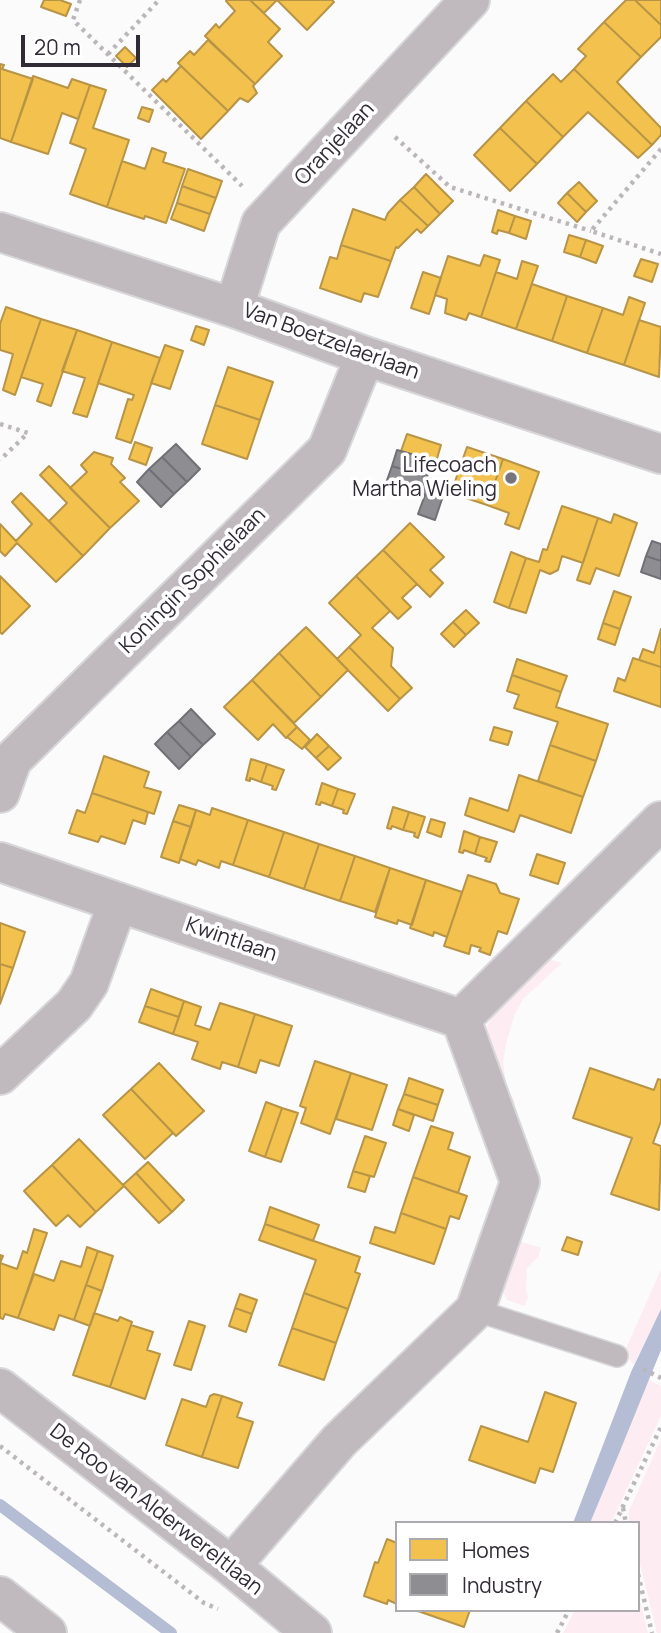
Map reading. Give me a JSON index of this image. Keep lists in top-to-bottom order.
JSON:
{
  "streets": {
    "street": [
      "Oranjelaan",
      "Van Boetzelaerlaan",
      "Koningin Sophielaan",
      "Kwintlaan",
      "De Roo van Alderwereltlaan"
    ]
  },
  "crossings": [
    ["Oranjelaan", "Van Boetzelaerlaan"],
    ["Van Boetzelaerlaan", "Koningin Sophielaan"]
  ],
  "places": ["Lifecoach Martha Wieling"],
  "legend": ["Homes", "Industry"],
  "scale_bar": "20 m"
}
